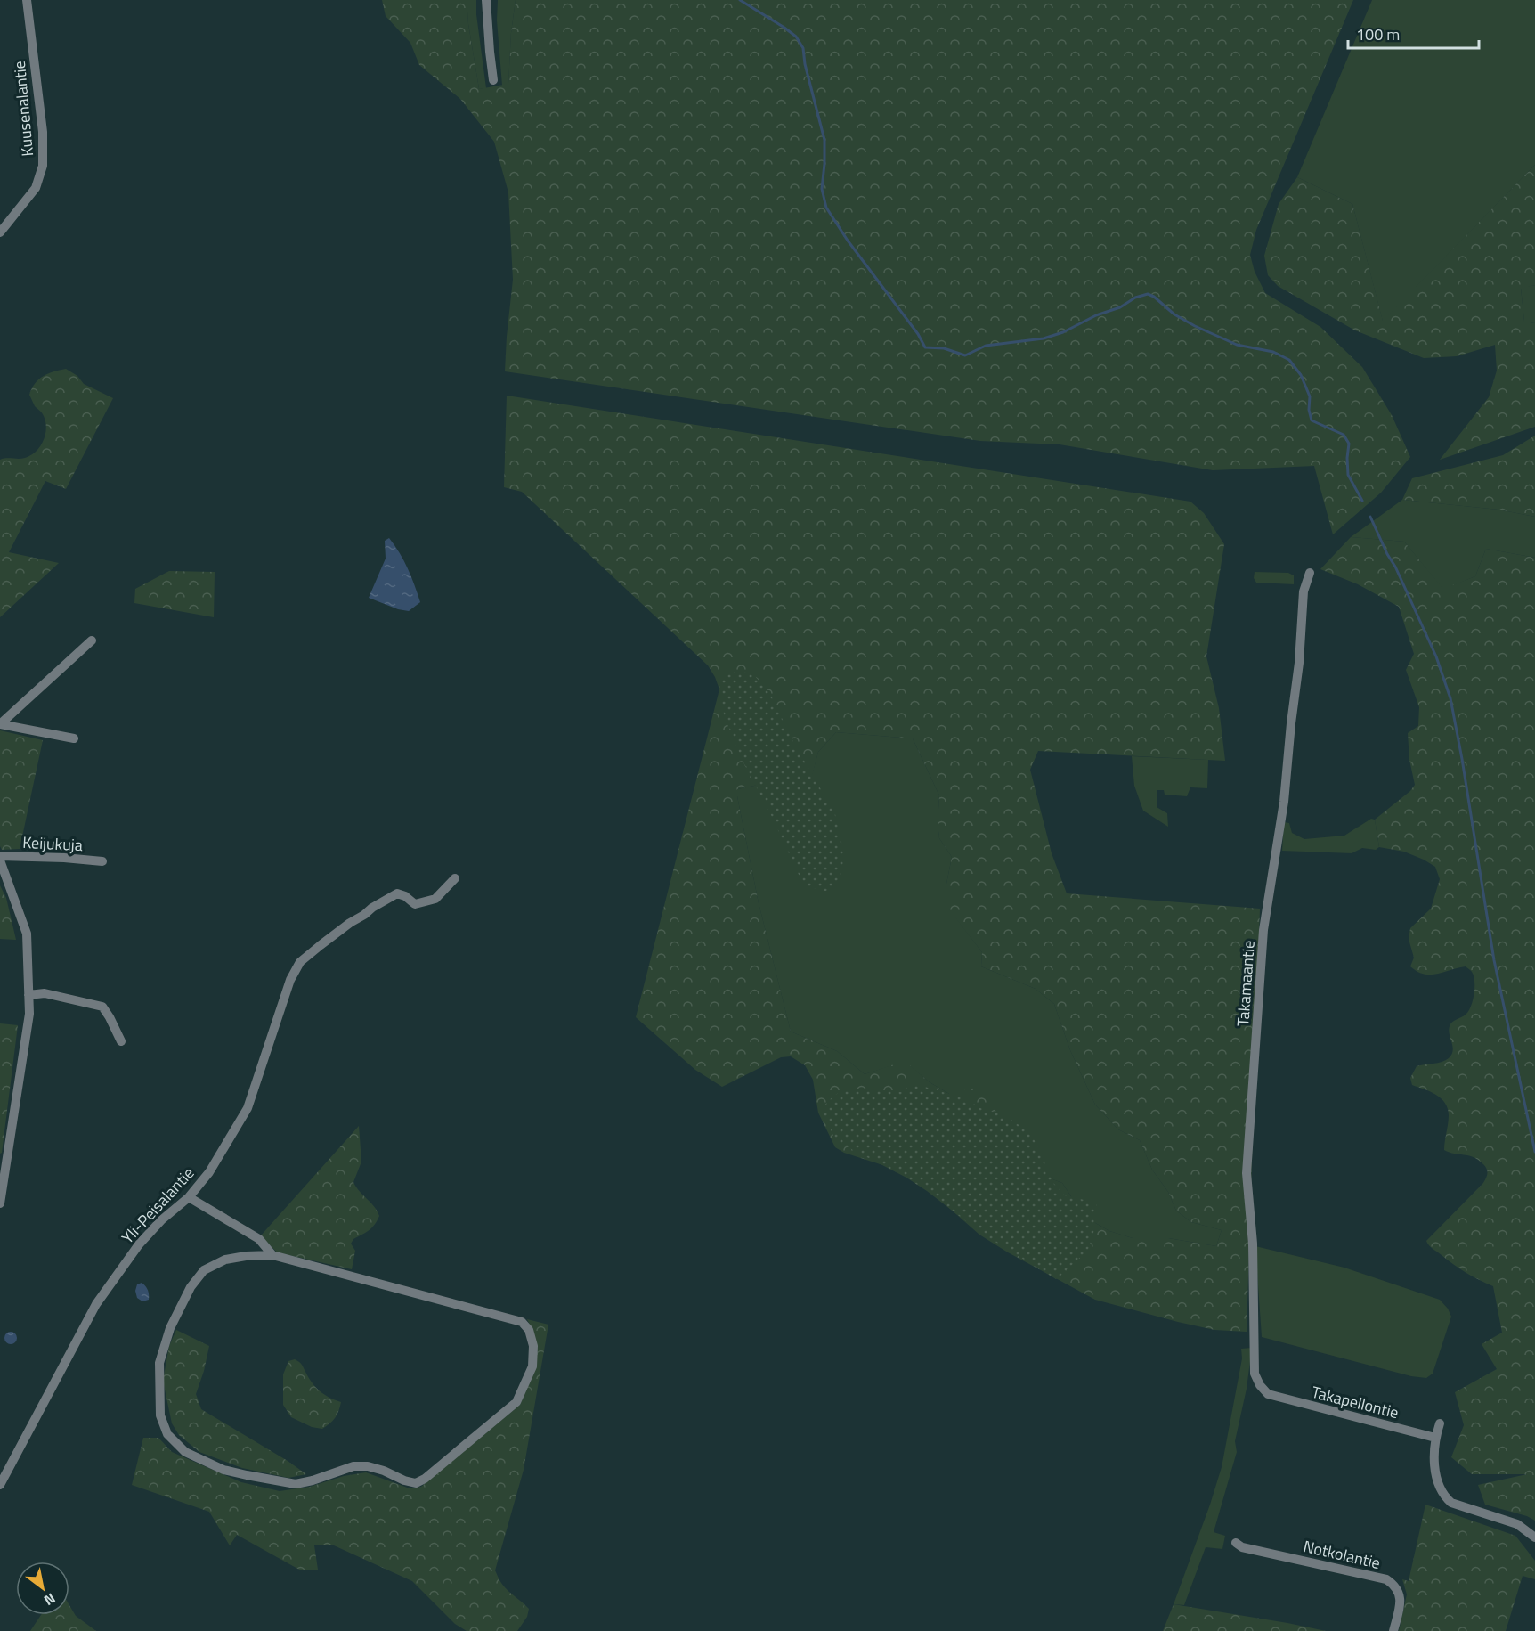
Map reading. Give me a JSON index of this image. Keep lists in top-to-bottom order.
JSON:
{
  "streets": {
    "street": [
      "Kuusenalantie",
      "Keijukuja",
      "Takamaantie",
      "Yli-Peisalantie",
      "Takapellontie",
      "Notkolantie"
    ]
  },
  "crossings": [
    ["Takamaantie", "Takapellontie"]
  ],
  "scale_bar": "100 m",
  "north": "bottom right"
}
